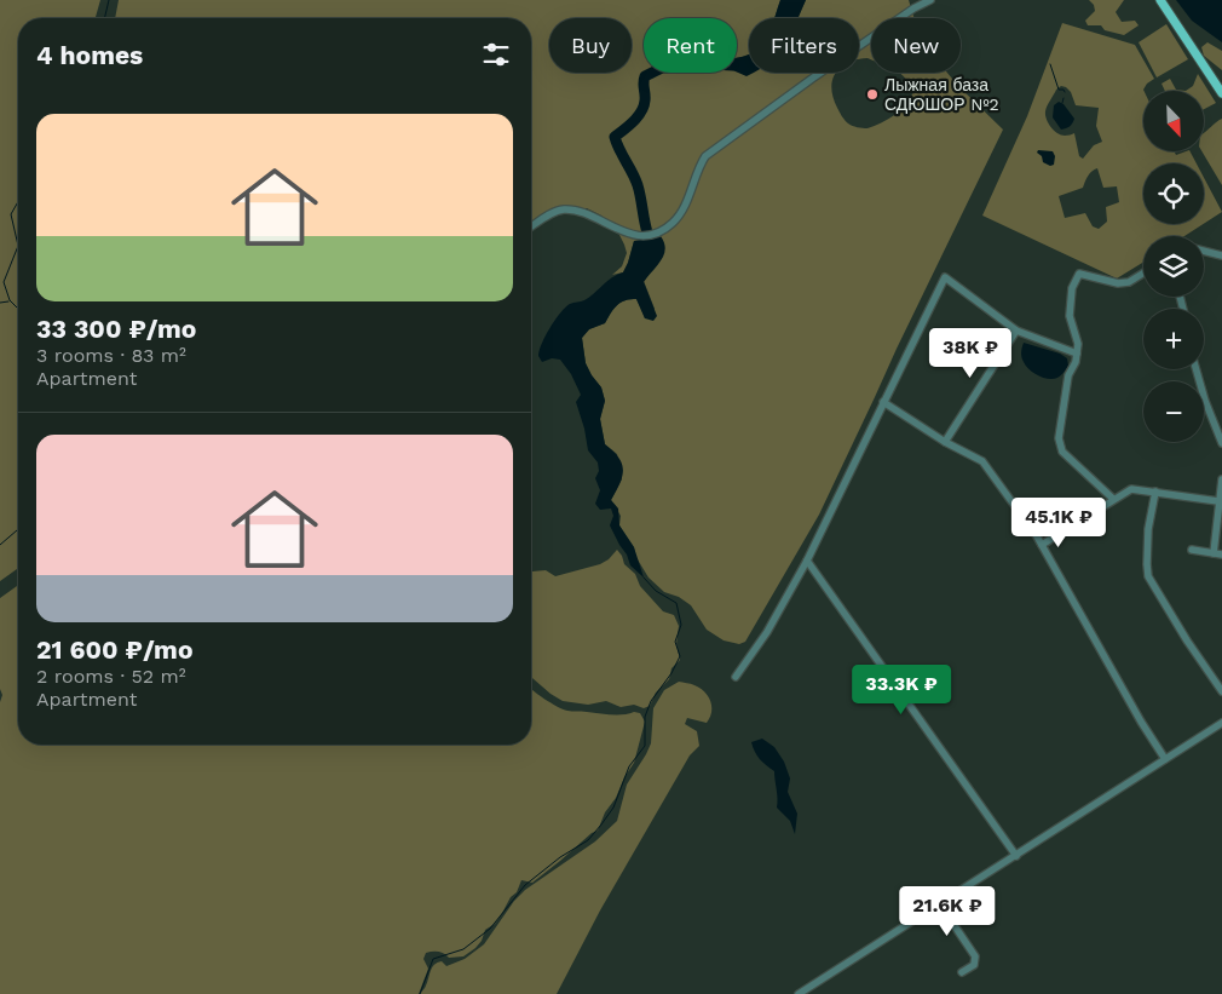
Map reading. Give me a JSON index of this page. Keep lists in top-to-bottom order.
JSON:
{
  "places": ["Лыжная база СДЮШОР №2"],
  "north": "bottom right",
  "page": {
    "chip": [
      "Buy",
      "Rent",
      "Filters",
      "New"
    ],
    "heading": "4 homes",
    "map_buttons": ["+", "−"],
    "list": [
      {
        "name": "33 300 ₽/mo",
        "note": "3 rooms · 83 m² · Apartment"
      },
      {
        "name": "21 600 ₽/mo",
        "note": "2 rooms · 52 m² · Apartment"
      }
    ],
    "price": [
      "38K ₽",
      "45.1K ₽",
      "33.3K ₽",
      "21.6K ₽"
    ]
  }
}
